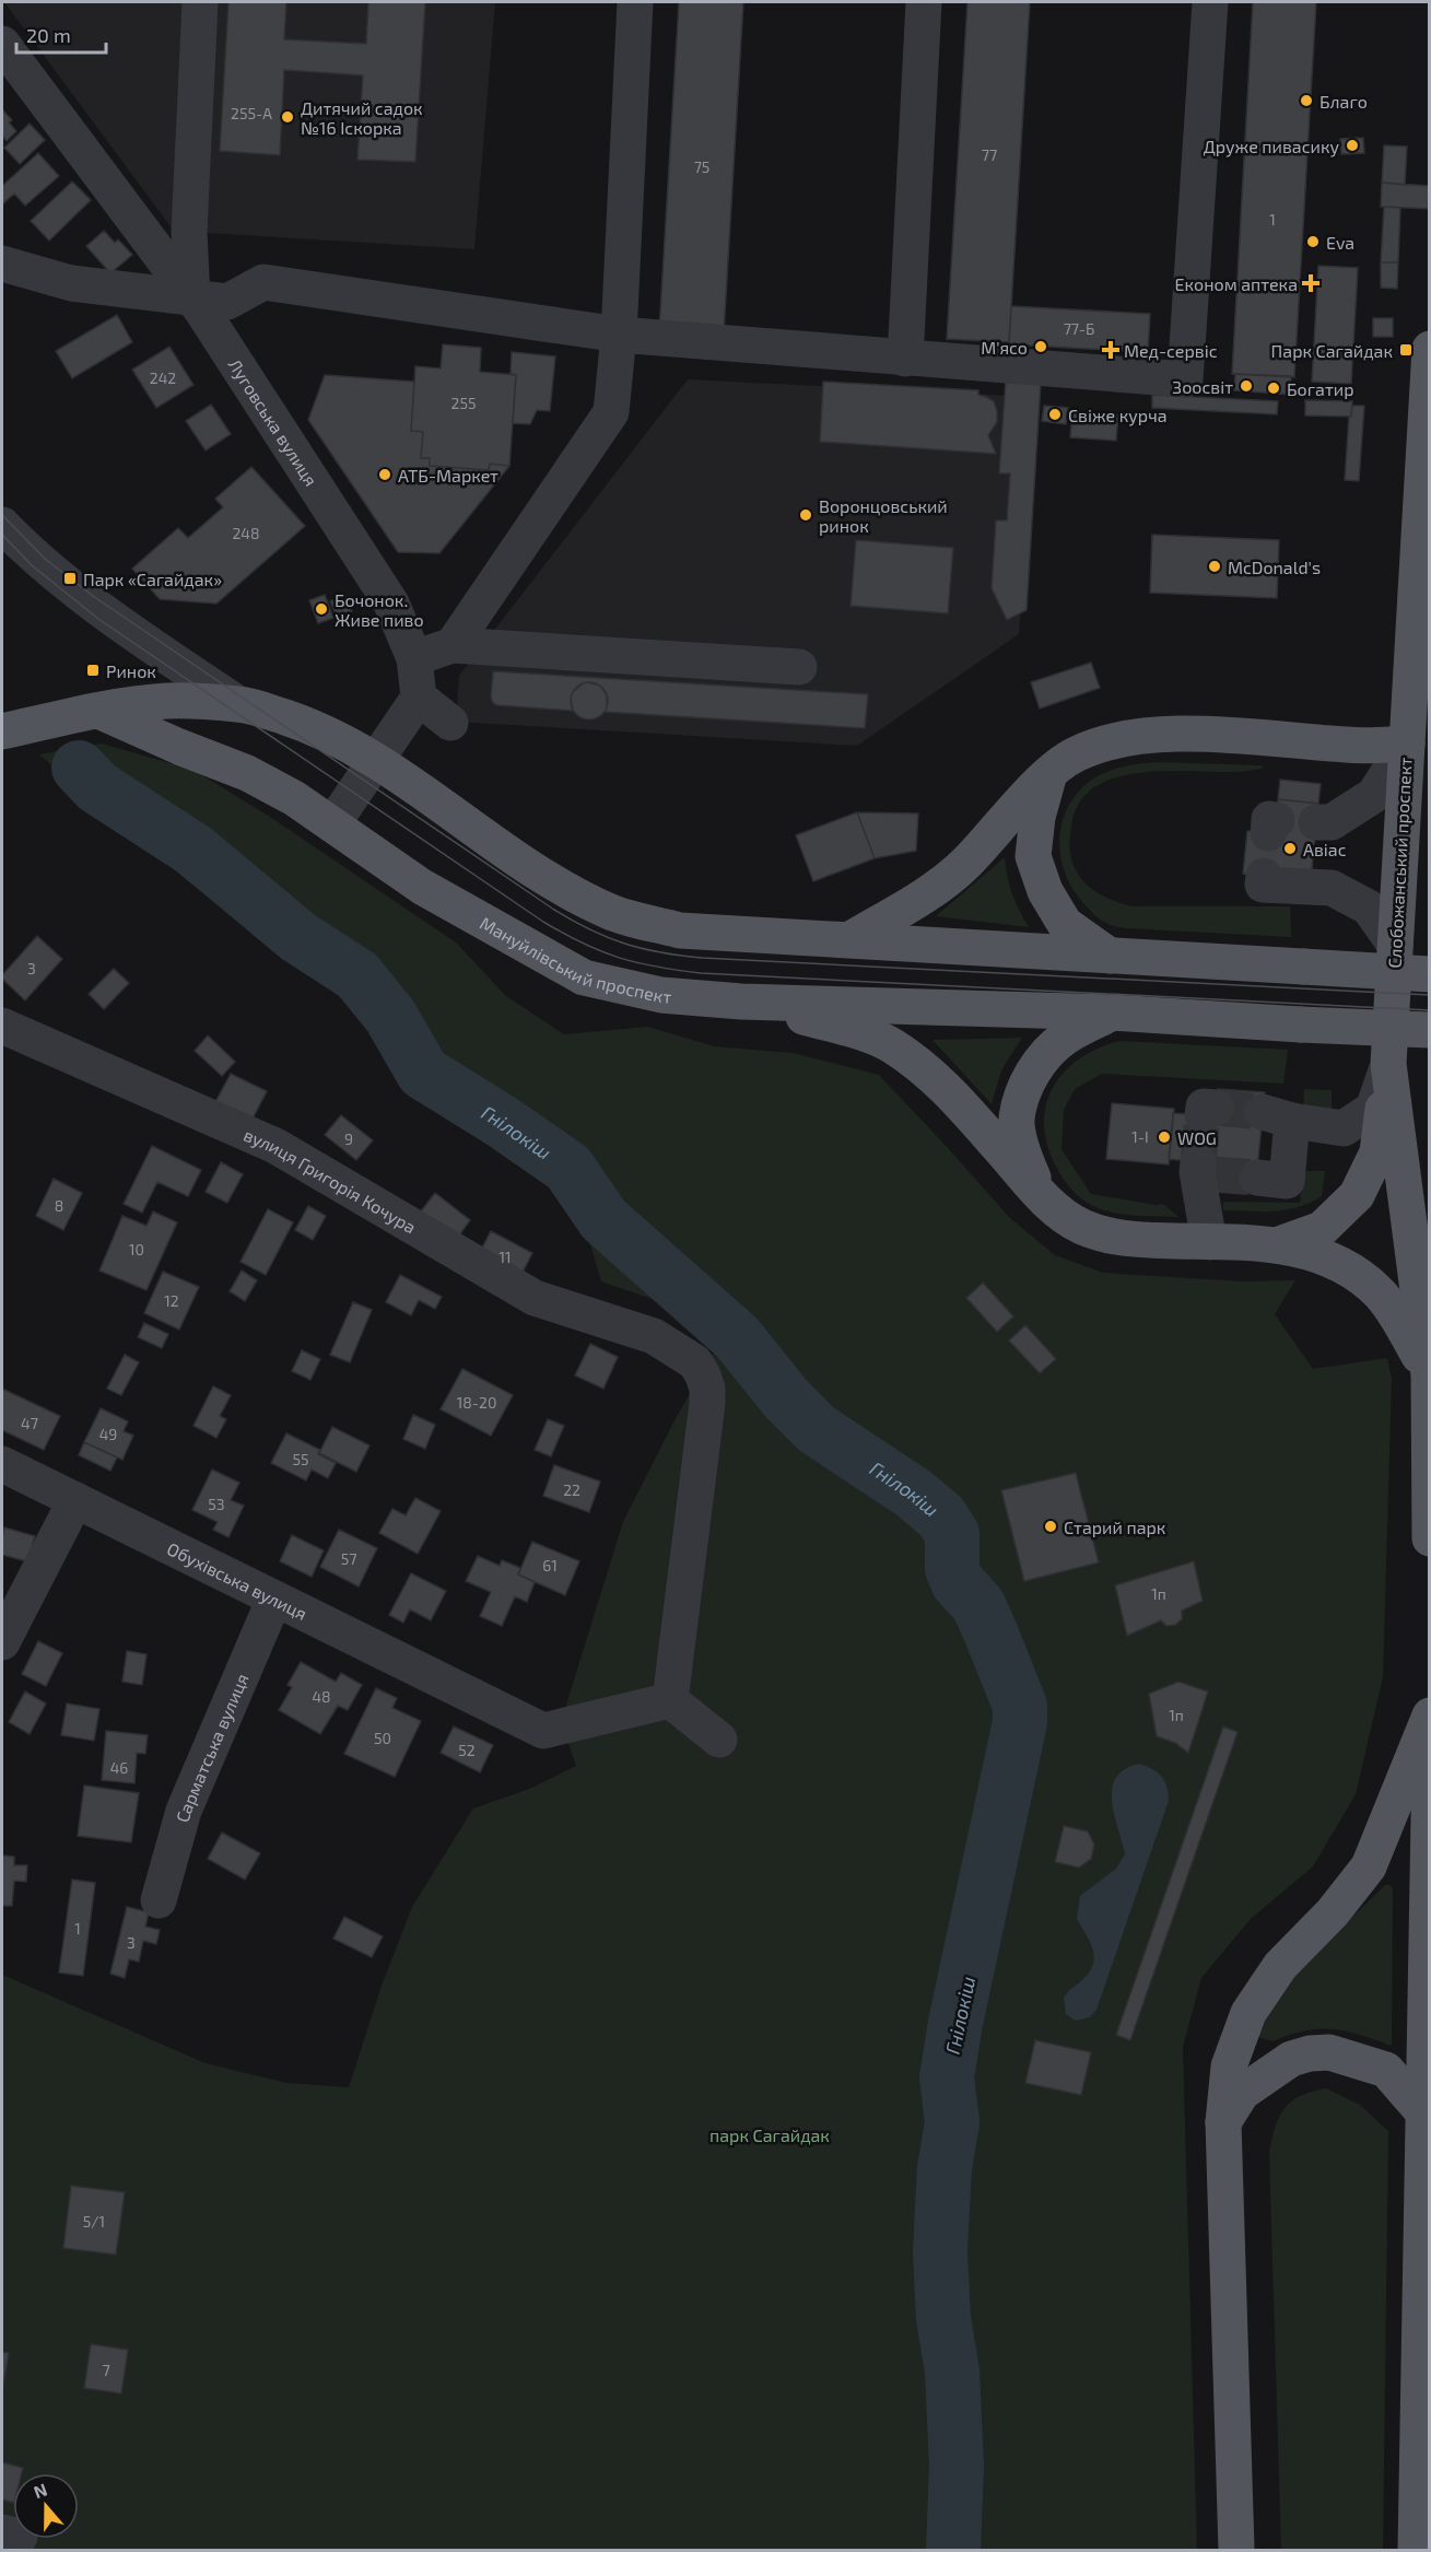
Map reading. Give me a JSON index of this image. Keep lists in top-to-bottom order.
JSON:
{
  "streets": {
    "main road": ["Слобожанський проспект", "Мануйлівський проспект"],
    "street": [
      "Луговська вулиця",
      "вулиця Григорія Кочура",
      "Обухівська вулиця",
      "Сарматська вулиця"
    ]
  },
  "crossings": [
    ["вулиця Григорія Кочура", "Обухівська вулиця"],
    ["Обухівська вулиця", "Сарматська вулиця"]
  ],
  "water": ["Гнілокіш"],
  "parks": ["парк Сагайдак"],
  "places": {
    "other": [
      "Благо",
      "Дитячий садок №16 Іскорка",
      "Друже пивасику",
      "Eva",
      "М'ясо",
      "Зоосвіт",
      "Богатир",
      "Свіже курча",
      "АТБ-Маркет",
      "Воронцовський ринок",
      "McDonald's",
      "Бочонок. Живе пиво",
      "Авіас",
      "WOG",
      "Старий парк"
    ],
    "health": ["Економ аптека", "Мед-сервіс"],
    "transit": ["Парк Сагайдак", "Парк «Сагайдак»", "Ринок"]
  },
  "house_numbers": [
    "255-А",
    "77",
    "75",
    "1",
    "77-Б",
    "242",
    "255",
    "248",
    "3",
    "1-І",
    "9",
    "8",
    "10",
    "11",
    "12",
    "18-20",
    "47",
    "49",
    "55",
    "22",
    "53",
    "57",
    "61",
    "1п",
    "48",
    "1п",
    "50",
    "52",
    "46",
    "1",
    "3",
    "5/1",
    "7"
  ],
  "scale_bar": "20 m",
  "north": "top"
}
